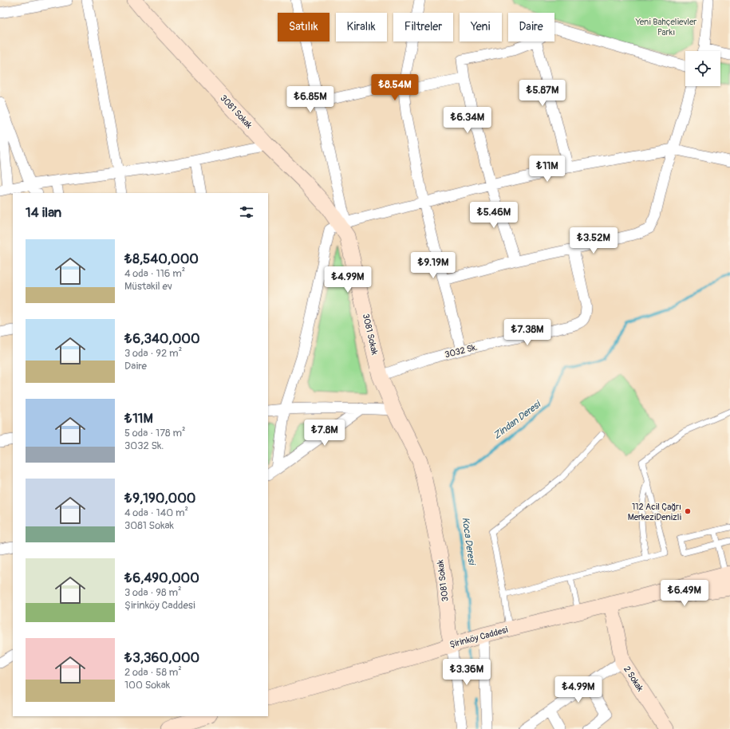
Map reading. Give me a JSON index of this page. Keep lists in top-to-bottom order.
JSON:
{
  "streets": {
    "street": [
      "3081 Sokak",
      "3032 Sk.",
      "Şirinköy Caddesi",
      "2 Sokak"
    ]
  },
  "crossings": [
    ["3081 Sokak", "3032 Sk."],
    ["3081 Sokak", "Şirinköy Caddesi"],
    ["Şirinköy Caddesi", "2 Sokak"]
  ],
  "water": ["Zindan Deresi", "Koca Deresi"],
  "parks": ["Yeni Bahçelievler Parkı"],
  "places": ["112 Acil Çağrı MerkeziDenizli"],
  "page": {
    "chip": [
      "Satılık",
      "Kiralık",
      "Filtreler",
      "Yeni",
      "Daire"
    ],
    "price": [
      "₺8.54M",
      "₺5.87M",
      "₺6.85M",
      "₺6.34M",
      "₺11M",
      "₺5.46M",
      "₺3.52M",
      "₺9.19M",
      "₺4.99M",
      "₺7.38M",
      "₺7.8M",
      "₺6.49M",
      "₺3.36M",
      "₺4.99M"
    ],
    "heading": "14 ilan",
    "list": [
      {
        "name": "₺8,540,000",
        "note": "4 oda · 116 m² · Müstakil ev"
      },
      {
        "name": "₺6,340,000",
        "note": "3 oda · 92 m² · Daire"
      },
      {
        "name": "₺11M",
        "note": "5 oda · 178 m² · 3032 Sk."
      },
      {
        "name": "₺9,190,000",
        "note": "4 oda · 140 m² · 3081 Sokak"
      },
      {
        "name": "₺6,490,000",
        "note": "3 oda · 98 m² · Şirinköy Caddesi"
      },
      {
        "name": "₺3,360,000",
        "note": "2 oda · 58 m² · 100 Sokak"
      }
    ]
  }
}
